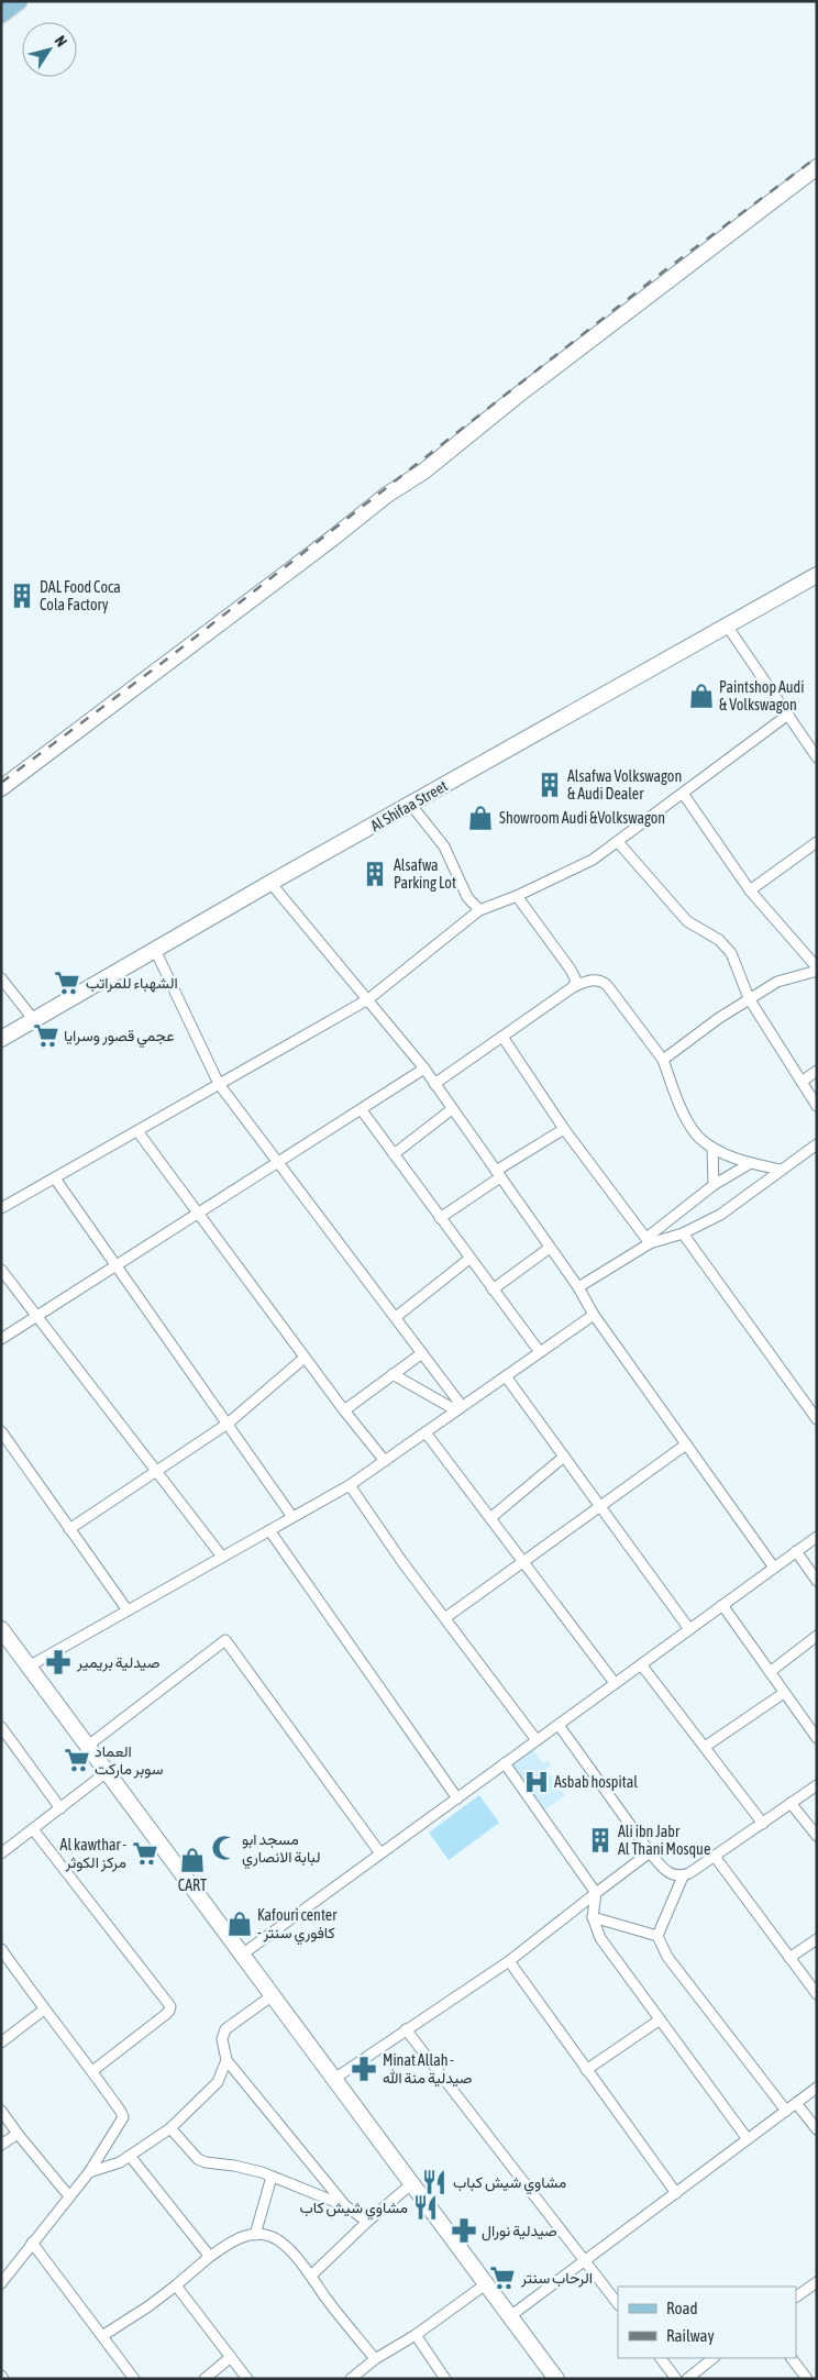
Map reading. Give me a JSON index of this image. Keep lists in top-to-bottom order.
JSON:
{
  "streets": {
    "street": ["Al Shifaa Street"]
  },
  "places": {
    "building": [
      "DAL Food Coca Cola Factory",
      "Alsafwa Volkswagon & Audi Dealer",
      "Alsafwa Parking Lot",
      "Ali ibn Jabr Al Thani Mosque"
    ],
    "shop": [
      "Paintshop Audi & Volkswagon",
      "Showroom Audi &Volkswagon",
      "CART",
      "Kafouri center - كافوري سنتر"
    ],
    "supermarket": [
      "الشهباء للمراتب",
      "عجمي قصور وسرايا",
      "العماد سوبر ماركت",
      "Al kawthar - مركز الكوثر",
      "الرحاب سنتر"
    ],
    "pharmacy": ["صيدلية بريمير", "Minat Allah - صيدلية منة الله", "صيدلية نورال"],
    "hospital": ["Asbab hospital"],
    "mosque": ["مسجد ابو لبابة الانصاري"],
    "restaurant": ["مشاوي شيش كباب", "مشاوي شيش كاب"]
  },
  "legend": ["Road", "Railway"],
  "north": "top right"
}
